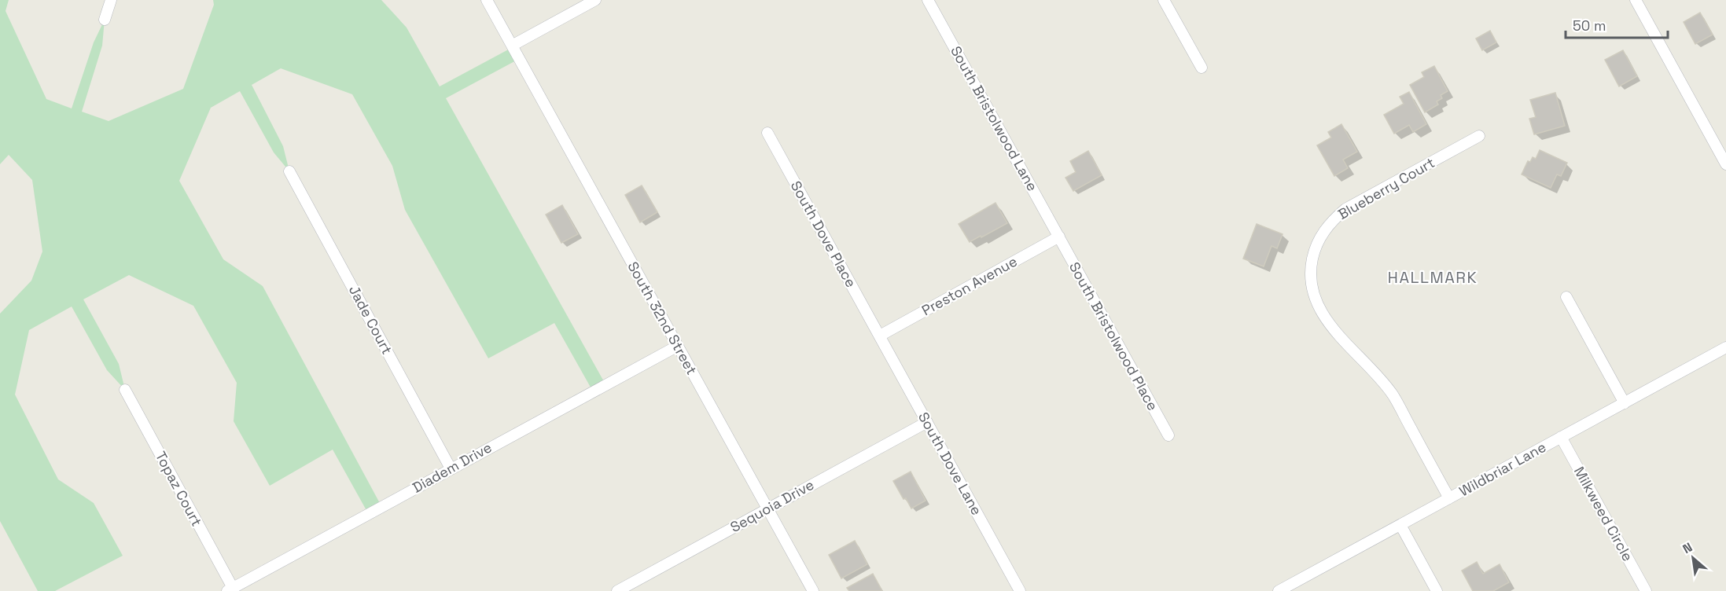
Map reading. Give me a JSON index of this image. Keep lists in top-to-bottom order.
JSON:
{
  "streets": {
    "street": [
      "South Bristolwood Lane",
      "Blueberry Court",
      "South Dove Place",
      "Preston Avenue",
      "South 32nd Street",
      "Jade Court",
      "South Bristolwood Place",
      "South Dove Lane",
      "Diadem Drive",
      "Wildbriar Lane",
      "Topaz Court",
      "Sequoia Drive",
      "Milkweed Circle"
    ]
  },
  "crossings": [
    ["South Bristolwood Lane", "Preston Avenue"],
    ["South Bristolwood Lane", "South Bristolwood Place"],
    ["Blueberry Court", "Wildbriar Lane"],
    ["South Dove Place", "Preston Avenue"],
    ["South Dove Place", "South Dove Lane"],
    ["Preston Avenue", "South Bristolwood Place"],
    ["Preston Avenue", "South Dove Lane"],
    ["South 32nd Street", "Diadem Drive"],
    ["South 32nd Street", "Sequoia Drive"],
    ["Jade Court", "Diadem Drive"],
    ["South Dove Lane", "Sequoia Drive"],
    ["Diadem Drive", "Topaz Court"],
    ["Wildbriar Lane", "Milkweed Circle"]
  ],
  "districts": ["HALLMARK"],
  "scale_bar": "50 m",
  "north": "top left"
}
